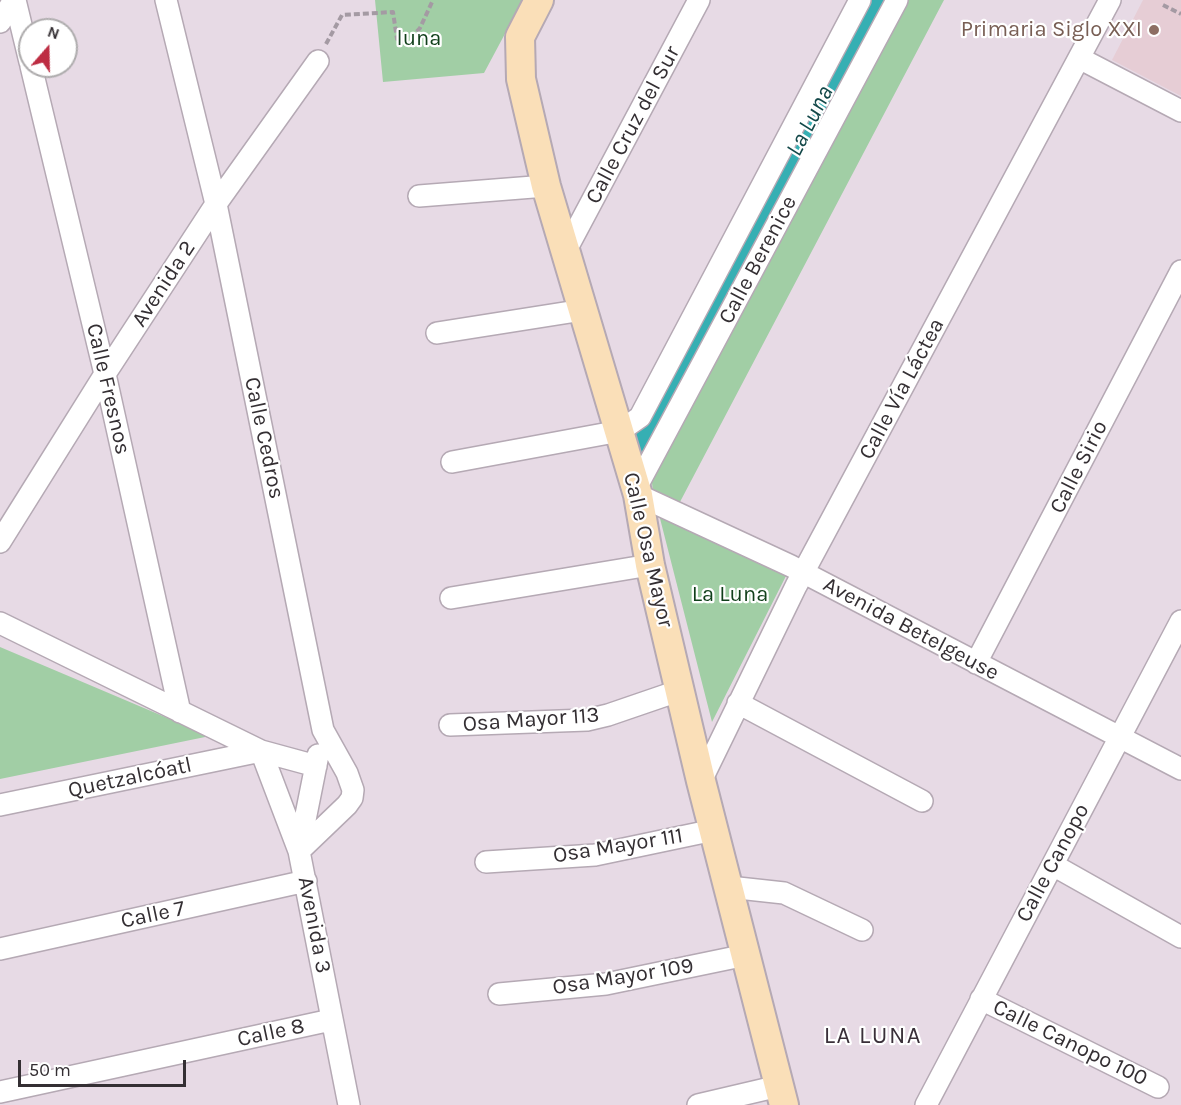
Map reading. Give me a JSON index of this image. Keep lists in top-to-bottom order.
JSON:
{
  "streets": {
    "street": [
      "Calle Cruz del Sur",
      "Calle Berenice",
      "Avenida 2",
      "Calle Fresnos",
      "Calle Vía Láctea",
      "Calle Cedros",
      "Calle Sirio",
      "Calle Osa Mayor",
      "Avenida Betelgeuse",
      "Osa Mayor 113",
      "Quetzalcóatl",
      "Osa Mayor 111",
      "Calle Canopo",
      "Calle 7",
      "Avenida 3",
      "Osa Mayor 109",
      "Calle 8",
      "Calle Canopo 100"
    ]
  },
  "crossings": [
    ["Calle Cruz del Sur", "Calle Osa Mayor"],
    ["Calle Berenice", "Calle Osa Mayor"],
    ["Calle Berenice", "Avenida Betelgeuse"],
    ["Avenida 2", "Calle Fresnos"],
    ["Avenida 2", "Calle Cedros"],
    ["Calle Vía Láctea", "Calle Osa Mayor"],
    ["Calle Vía Láctea", "Avenida Betelgeuse"],
    ["Calle Cedros", "Avenida 3"],
    ["Calle Sirio", "Avenida Betelgeuse"],
    ["Calle Osa Mayor", "Avenida Betelgeuse"],
    ["Calle Osa Mayor", "Osa Mayor 113"],
    ["Calle Osa Mayor", "Osa Mayor 111"],
    ["Calle Osa Mayor", "Osa Mayor 109"],
    ["Avenida Betelgeuse", "Calle Canopo"],
    ["Quetzalcóatl", "Avenida 3"],
    ["Calle Canopo", "Calle Canopo 100"],
    ["Calle 7", "Avenida 3"],
    ["Avenida 3", "Calle 8"]
  ],
  "districts": ["LA LUNA"],
  "water": ["La Luna"],
  "parks": ["luna", "La Luna"],
  "places": ["Primaria Siglo XXI"],
  "scale_bar": "50 m",
  "north": "top"
}
